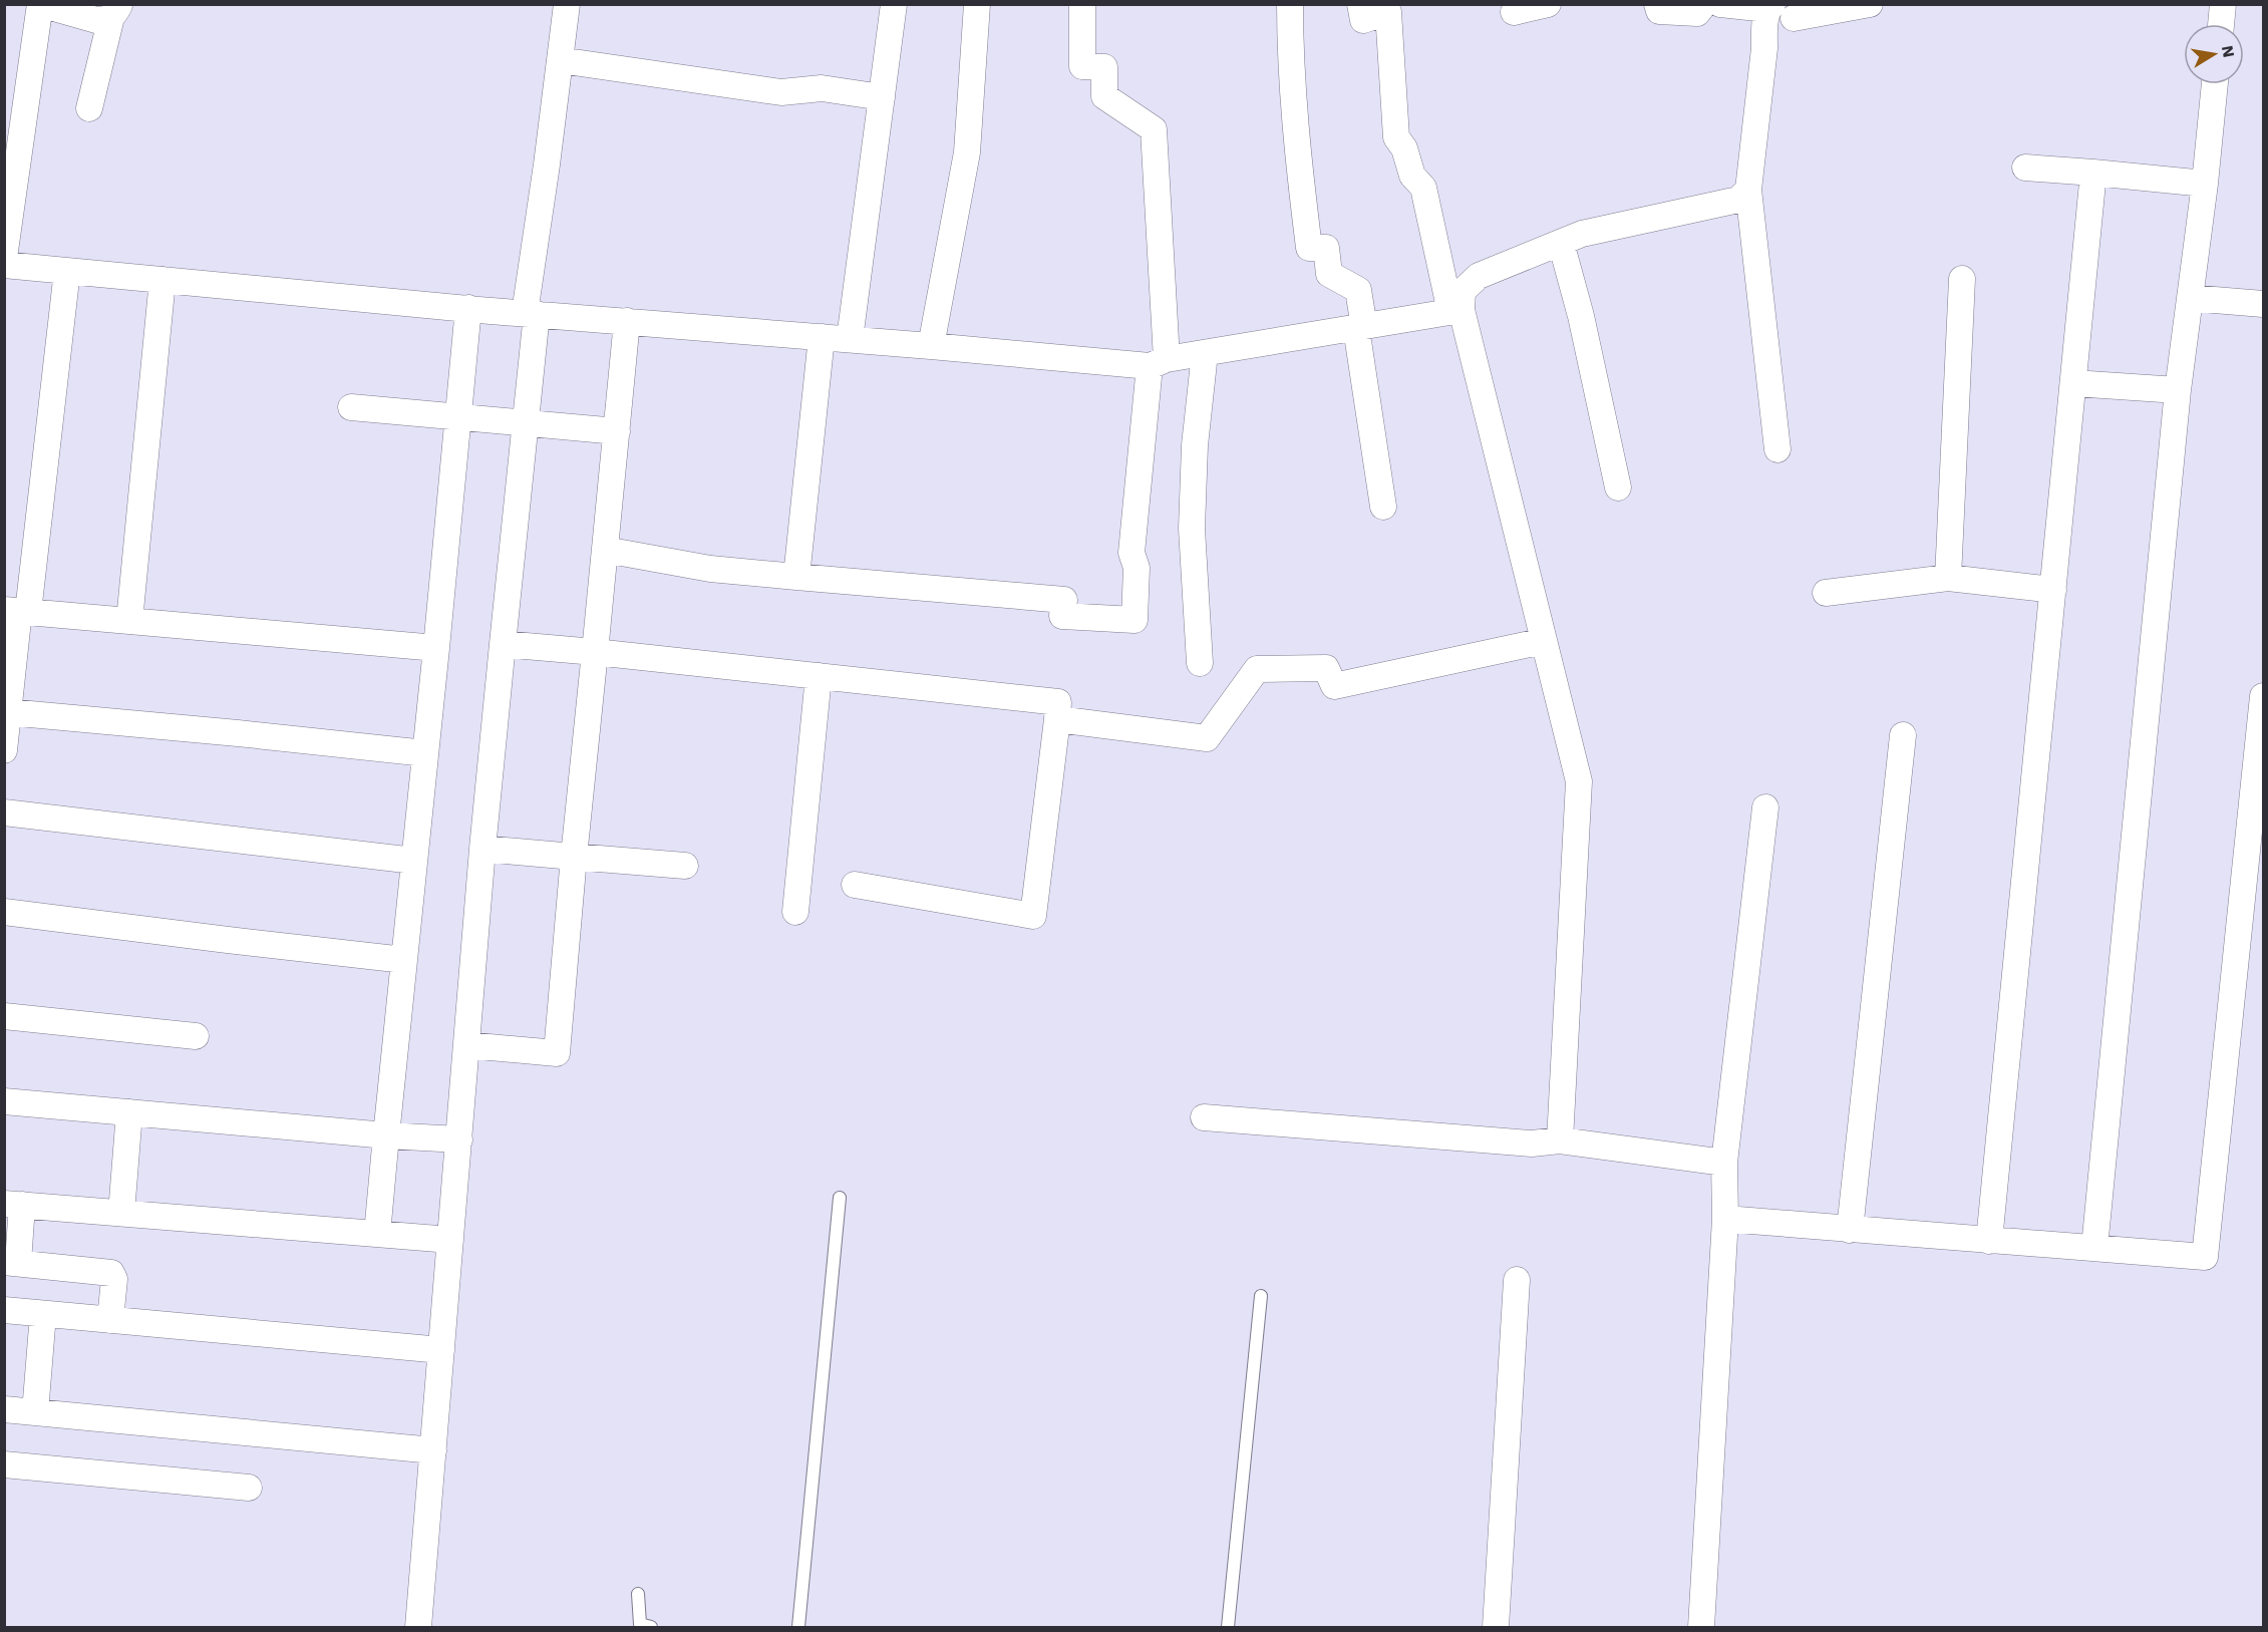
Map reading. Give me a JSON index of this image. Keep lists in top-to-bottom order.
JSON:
{
  "north": "right"
}
